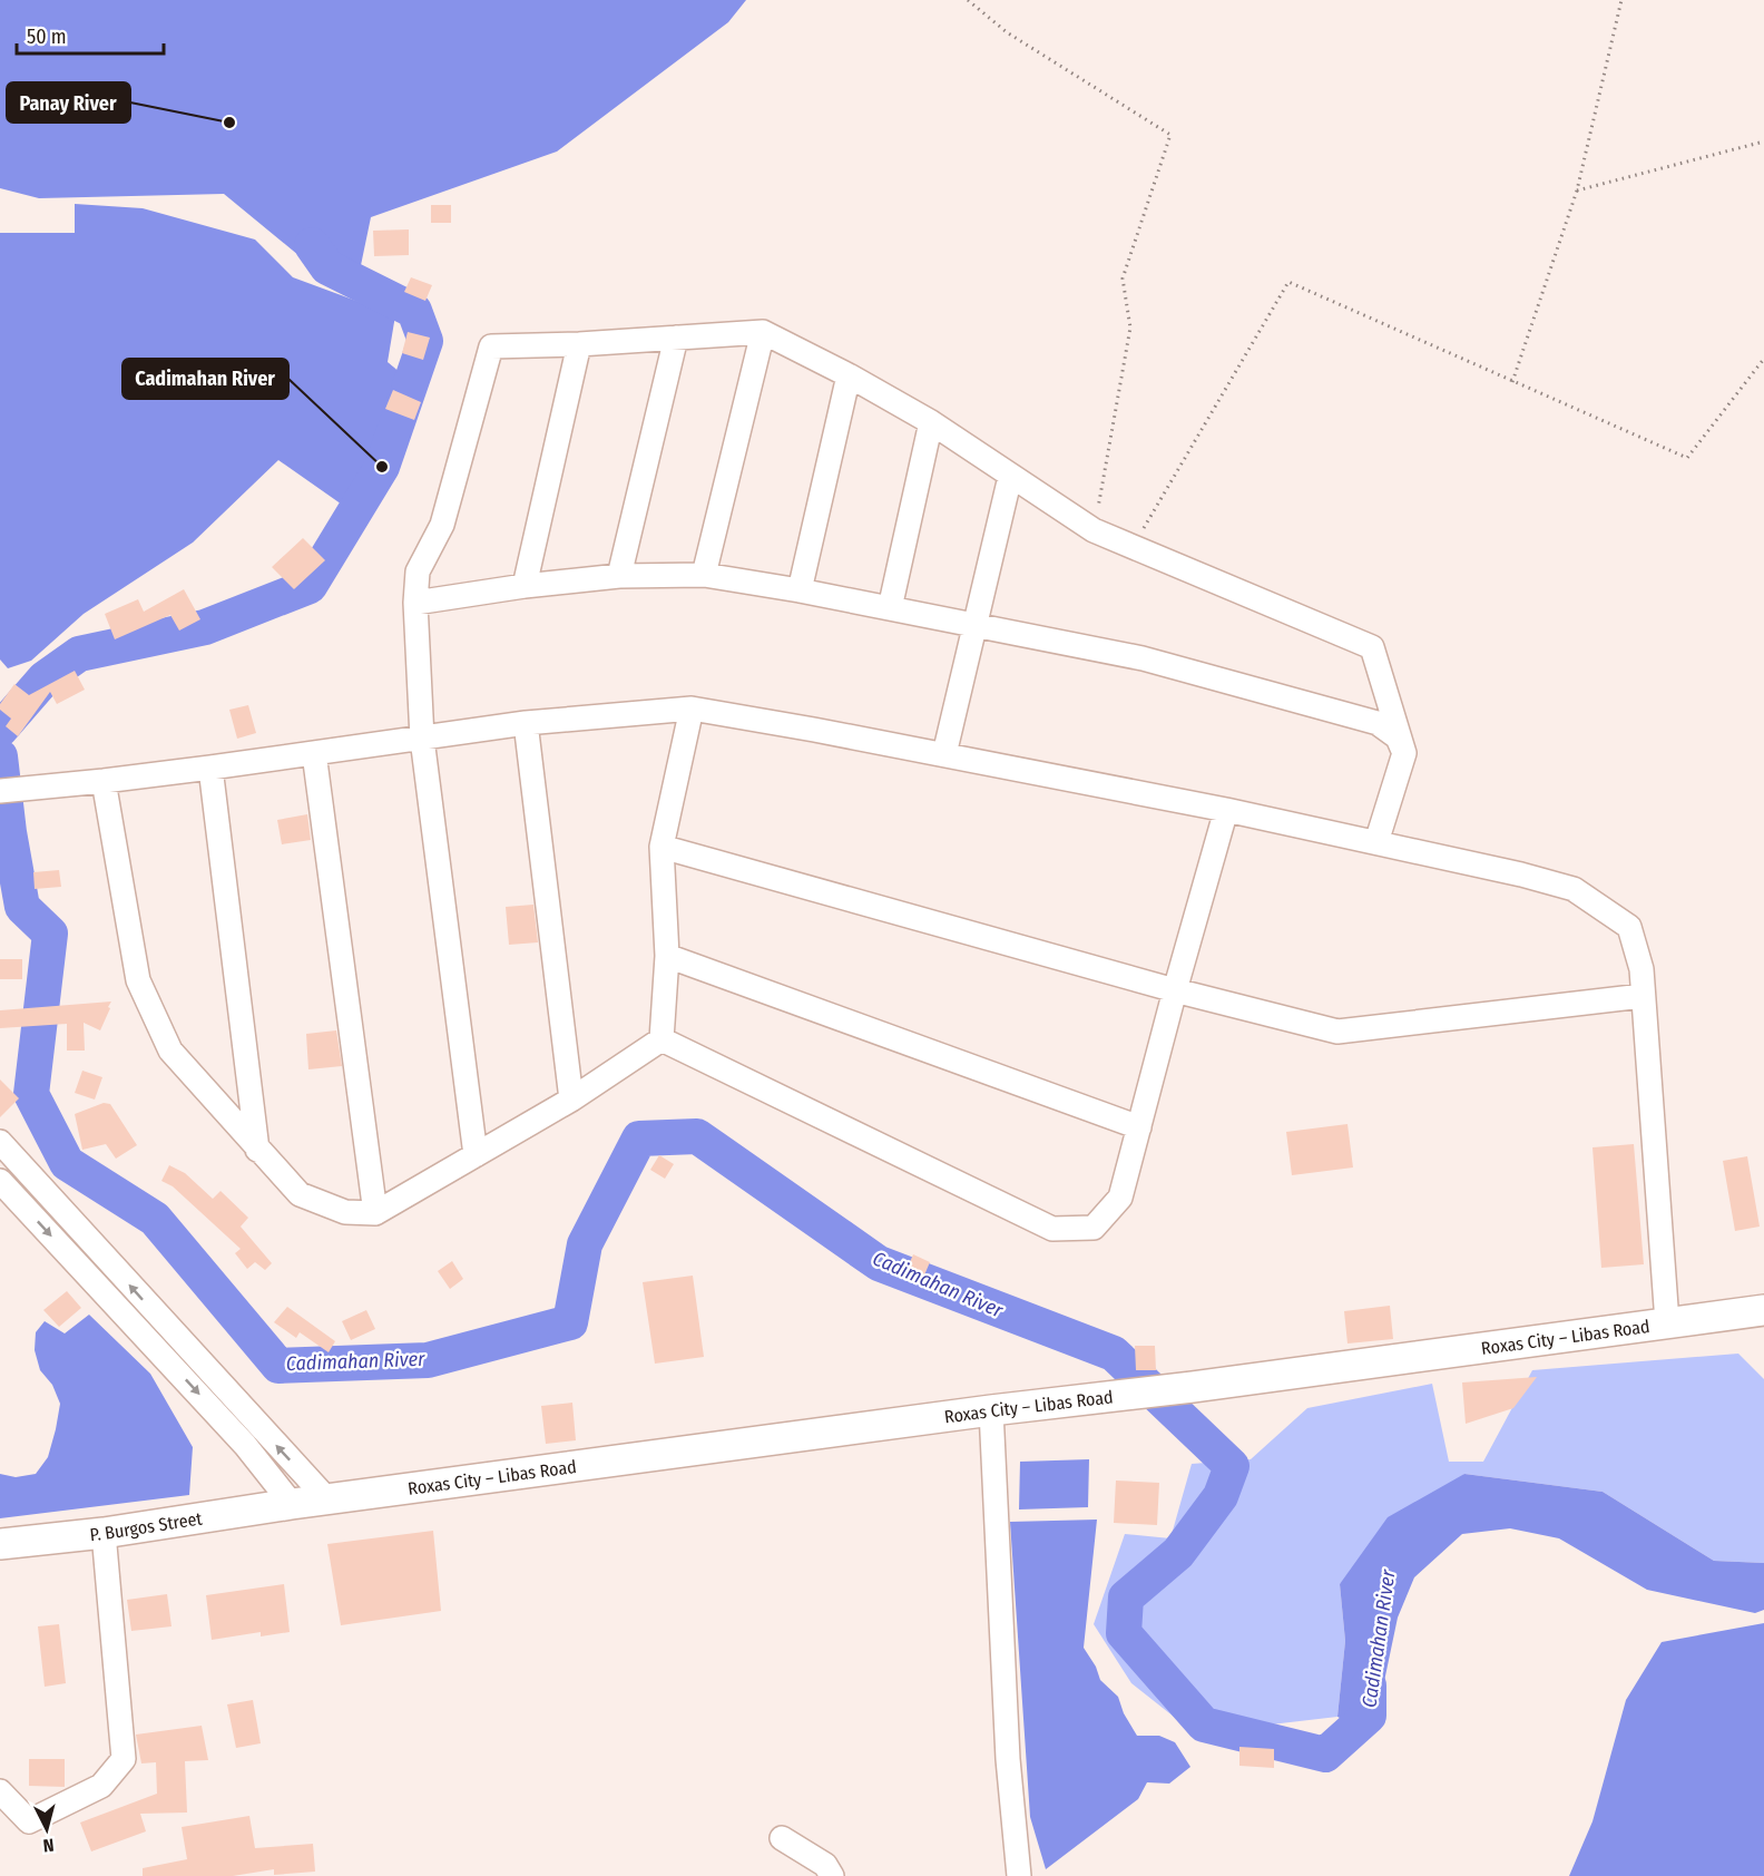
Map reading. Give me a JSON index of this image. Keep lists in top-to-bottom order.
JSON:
{
  "streets": {
    "main road": ["Roxas City – Libas Road", "P. Burgos Street"]
  },
  "crossings": [
    ["Roxas City – Libas Road", "P. Burgos Street"]
  ],
  "water": ["Cadimahan River"],
  "places": ["Panay River", "Cadimahan River"],
  "scale_bar": "50 m",
  "north": "bottom"
}
